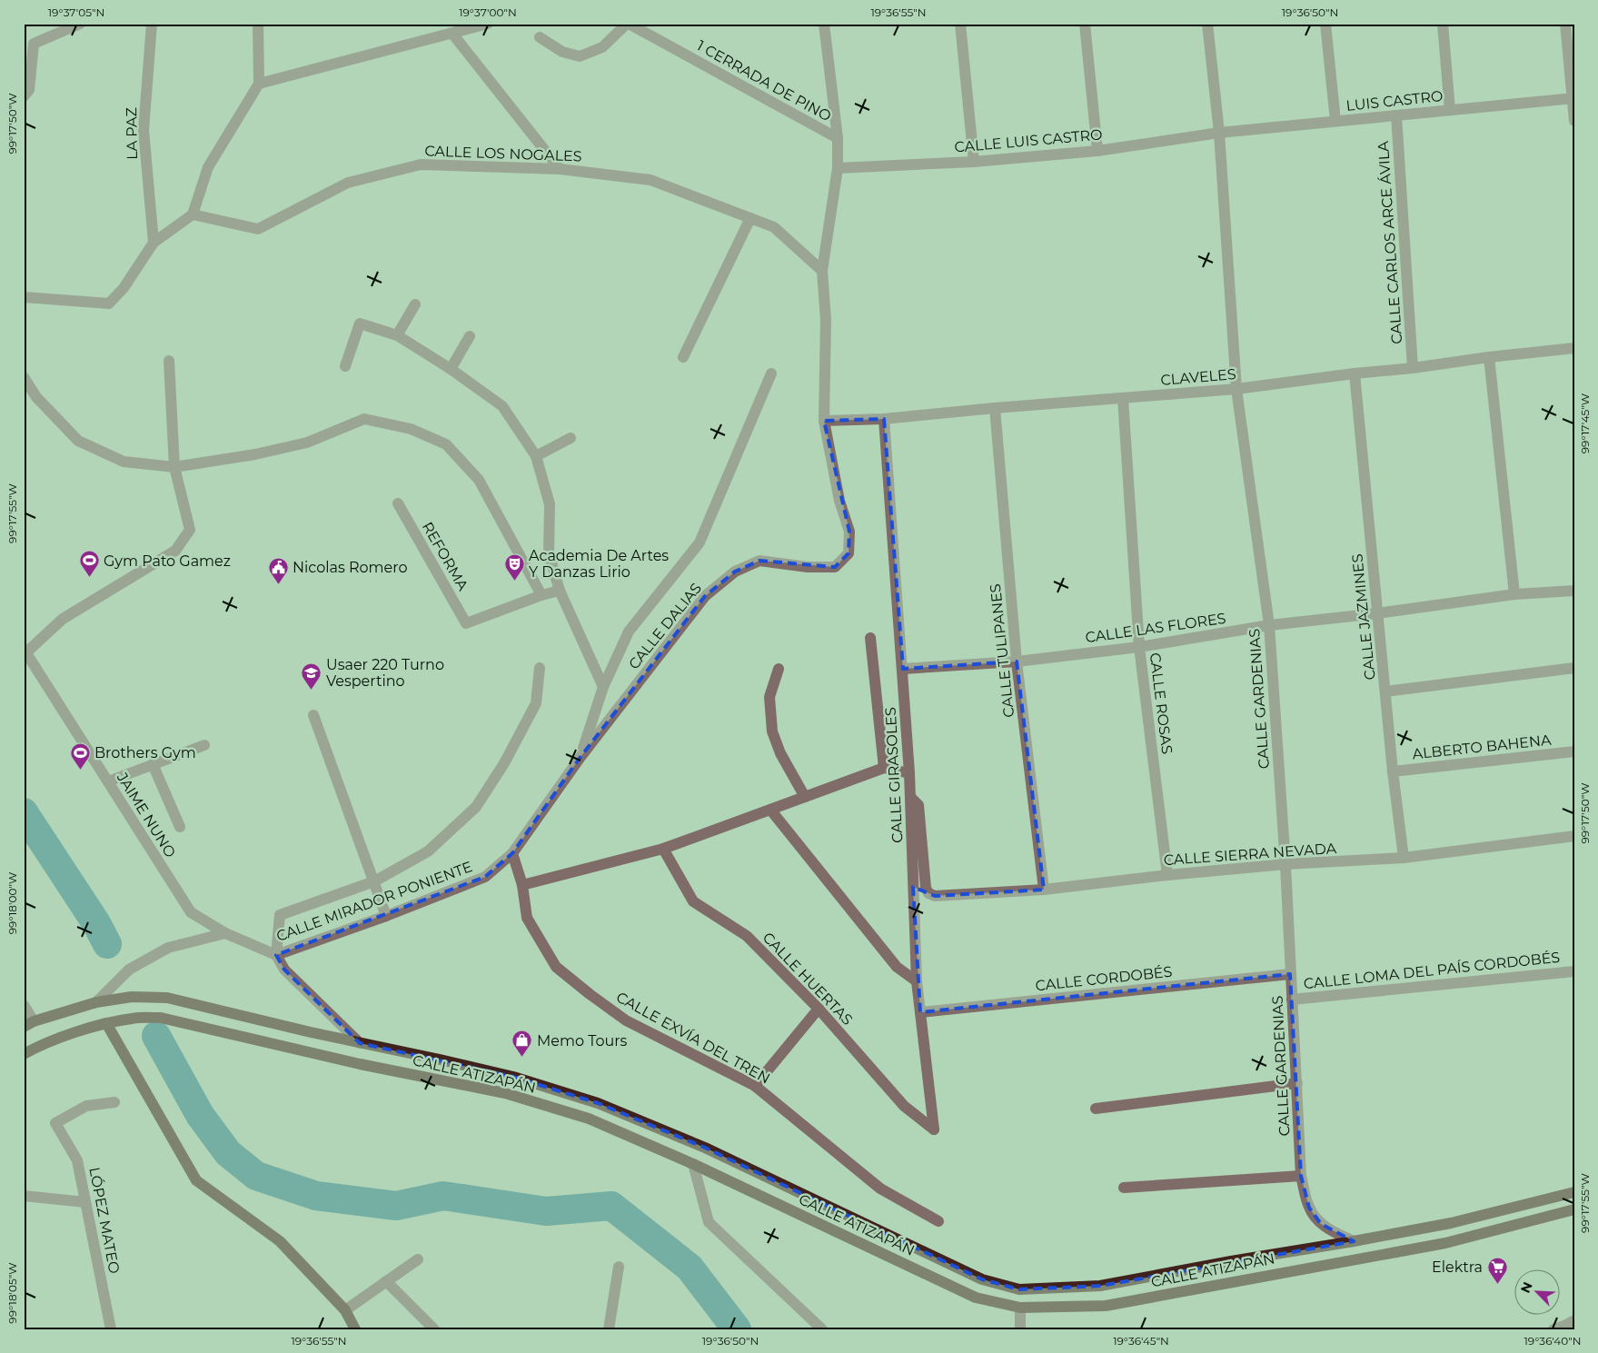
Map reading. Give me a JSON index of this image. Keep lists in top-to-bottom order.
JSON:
{
  "streets": {
    "main road": ["CALLE ATIZAPÁN"],
    "street": [
      "1 CERRADA DE PINO",
      "LUIS CASTRO",
      "LA PAZ",
      "CALLE LUIS CASTRO",
      "CALLE LOS NOGALES",
      "CALLE CARLOS ARCE ÁVILA",
      "CLAVELES",
      "REFORMA",
      "CALLE JAZMINES",
      "CALLE DALIAS",
      "CALLE LAS FLORES",
      "CALLE TULIPANES",
      "CALLE GARDENIAS",
      "CALLE ROSAS",
      "ALBERTO BAHENA",
      "CALLE GIRASOLES",
      "JAIME NUNO",
      "CALLE SIERRA NEVADA",
      "CALLE MIRADOR PONIENTE",
      "CALLE LOMA DEL PAÍS CORDOBÉS",
      "CALLE HUERTAS",
      "CALLE CORDOBÉS",
      "CALLE EXVÍA DEL TREN",
      "LÓPEZ MATEO"
    ]
  },
  "crossings": [
    ["LUIS CASTRO", "CALLE LUIS CASTRO"],
    ["LUIS CASTRO", "CALLE CARLOS ARCE ÁVILA"],
    ["LUIS CASTRO", "CALLE GARDENIAS"],
    ["CALLE LUIS CASTRO", "CALLE GARDENIAS"],
    ["CALLE CARLOS ARCE ÁVILA", "CLAVELES"],
    ["CLAVELES", "CALLE JAZMINES"],
    ["CLAVELES", "CALLE DALIAS"],
    ["CLAVELES", "CALLE TULIPANES"],
    ["CLAVELES", "CALLE GARDENIAS"],
    ["CLAVELES", "CALLE ROSAS"],
    ["CLAVELES", "CALLE GIRASOLES"],
    ["CALLE JAZMINES", "CALLE LAS FLORES"],
    ["CALLE JAZMINES", "ALBERTO BAHENA"],
    ["CALLE JAZMINES", "CALLE SIERRA NEVADA"],
    ["CALLE DALIAS", "CALLE MIRADOR PONIENTE"],
    ["CALLE LAS FLORES", "CALLE TULIPANES"],
    ["CALLE LAS FLORES", "CALLE GARDENIAS"],
    ["CALLE LAS FLORES", "CALLE ROSAS"],
    ["CALLE LAS FLORES", "CALLE GIRASOLES"],
    ["CALLE TULIPANES", "CALLE SIERRA NEVADA"],
    ["CALLE GARDENIAS", "CALLE SIERRA NEVADA"],
    ["CALLE GARDENIAS", "CALLE LOMA DEL PAÍS CORDOBÉS"],
    ["CALLE GARDENIAS", "CALLE CORDOBÉS"],
    ["CALLE GARDENIAS", "CALLE ATIZAPÁN"],
    ["CALLE ROSAS", "CALLE SIERRA NEVADA"],
    ["CALLE GIRASOLES", "CALLE SIERRA NEVADA"],
    ["CALLE GIRASOLES", "CALLE HUERTAS"],
    ["CALLE GIRASOLES", "CALLE CORDOBÉS"],
    ["JAIME NUNO", "CALLE MIRADOR PONIENTE"],
    ["CALLE MIRADOR PONIENTE", "CALLE EXVÍA DEL TREN"]
  ],
  "places": {
    "sports": ["Gym Pato Gamez", "Brothers Gym"],
    "theatre": ["Academia De Artes Y Danzas Lirio"],
    "public building": ["Nicolas Romero"],
    "school or university": ["Usaer 220 Turno Vespertino"],
    "shop": ["Memo Tours"],
    "supermarket": ["Elektra"]
  },
  "north": "top left",
  "coordinates": [
    "19°37'05\"N",
    "19°37'00\"N",
    "19°36'55\"N",
    "19°36'50\"N",
    "99°17'50\"W",
    "99°17'45\"W",
    "99°17'55\"W",
    "99°18'00\"W",
    "99°18'05\"W",
    "19°36'45\"N",
    "19°36'40\"N"
  ]
}
